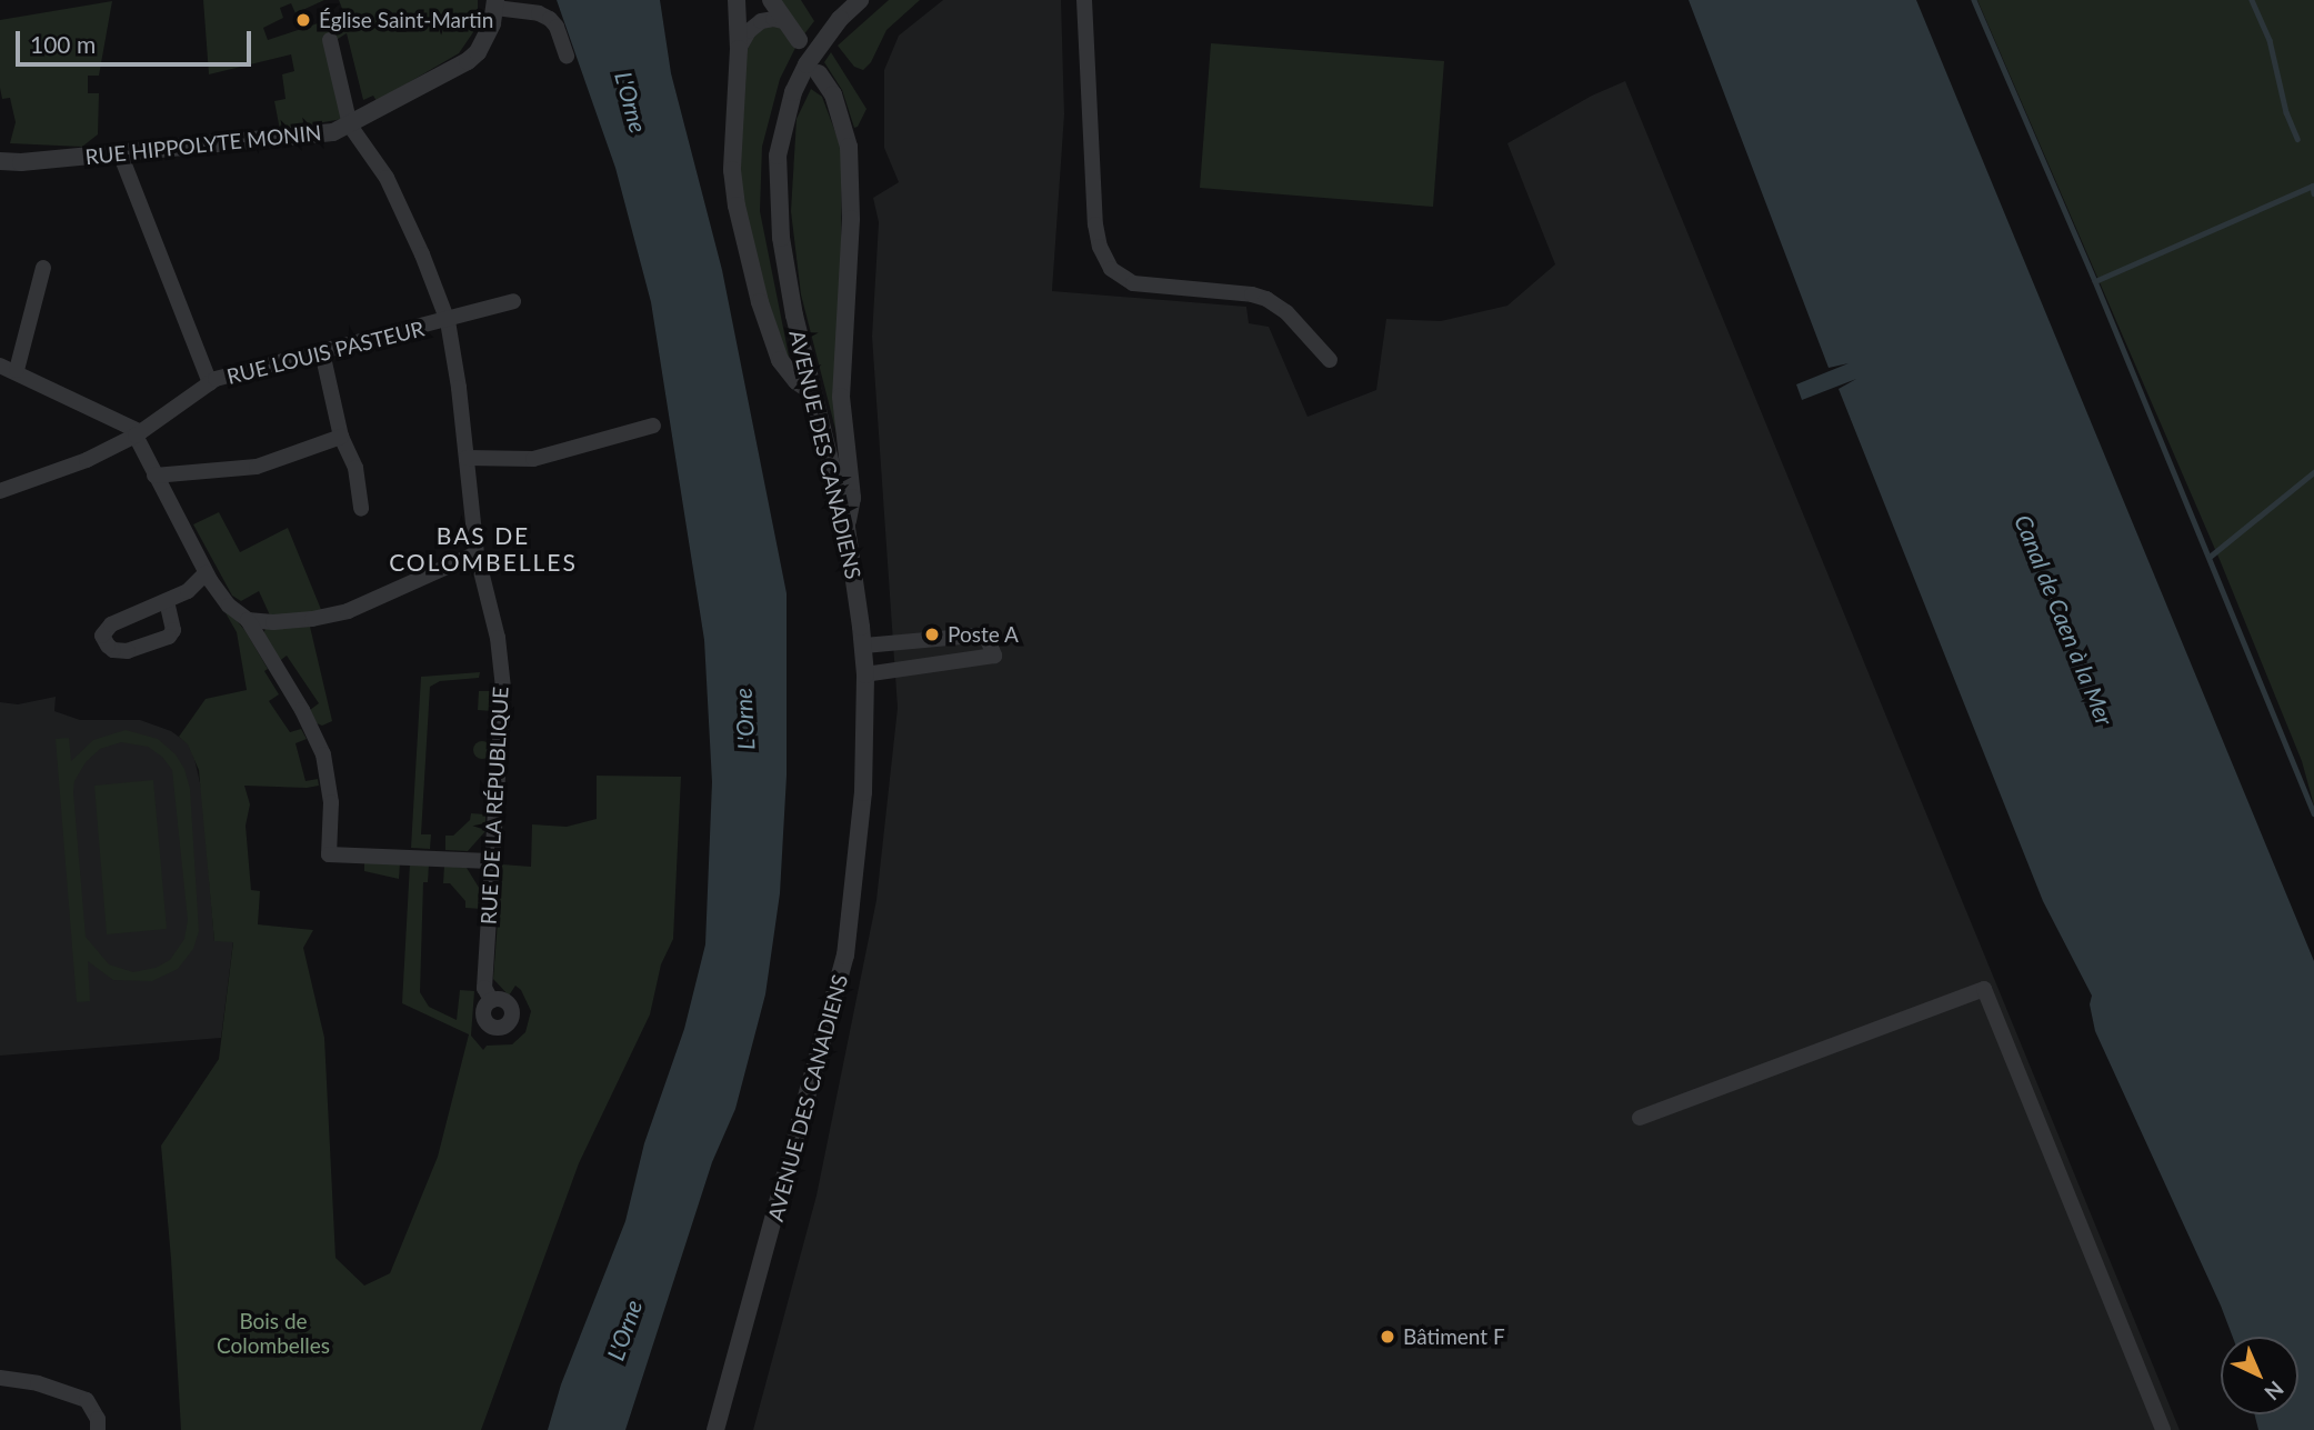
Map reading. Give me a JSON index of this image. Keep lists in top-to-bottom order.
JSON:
{
  "streets": {
    "street": [
      "RUE HIPPOLYTE MONIN",
      "RUE LOUIS PASTEUR",
      "AVENUE DES CANADIENS",
      "RUE DE LA RÉPUBLIQUE"
    ]
  },
  "crossings": [
    ["RUE HIPPOLYTE MONIN", "RUE DE LA RÉPUBLIQUE"],
    ["RUE LOUIS PASTEUR", "RUE DE LA RÉPUBLIQUE"]
  ],
  "districts": ["BAS DE COLOMBELLES"],
  "water": ["L'Orne", "Canal de Caen à la Mer"],
  "parks": ["Bois de Colombelles"],
  "places": ["Église Saint-Martin", "Poste A", "Bâtiment F"],
  "scale_bar": "100 m",
  "north": "bottom right"
}
